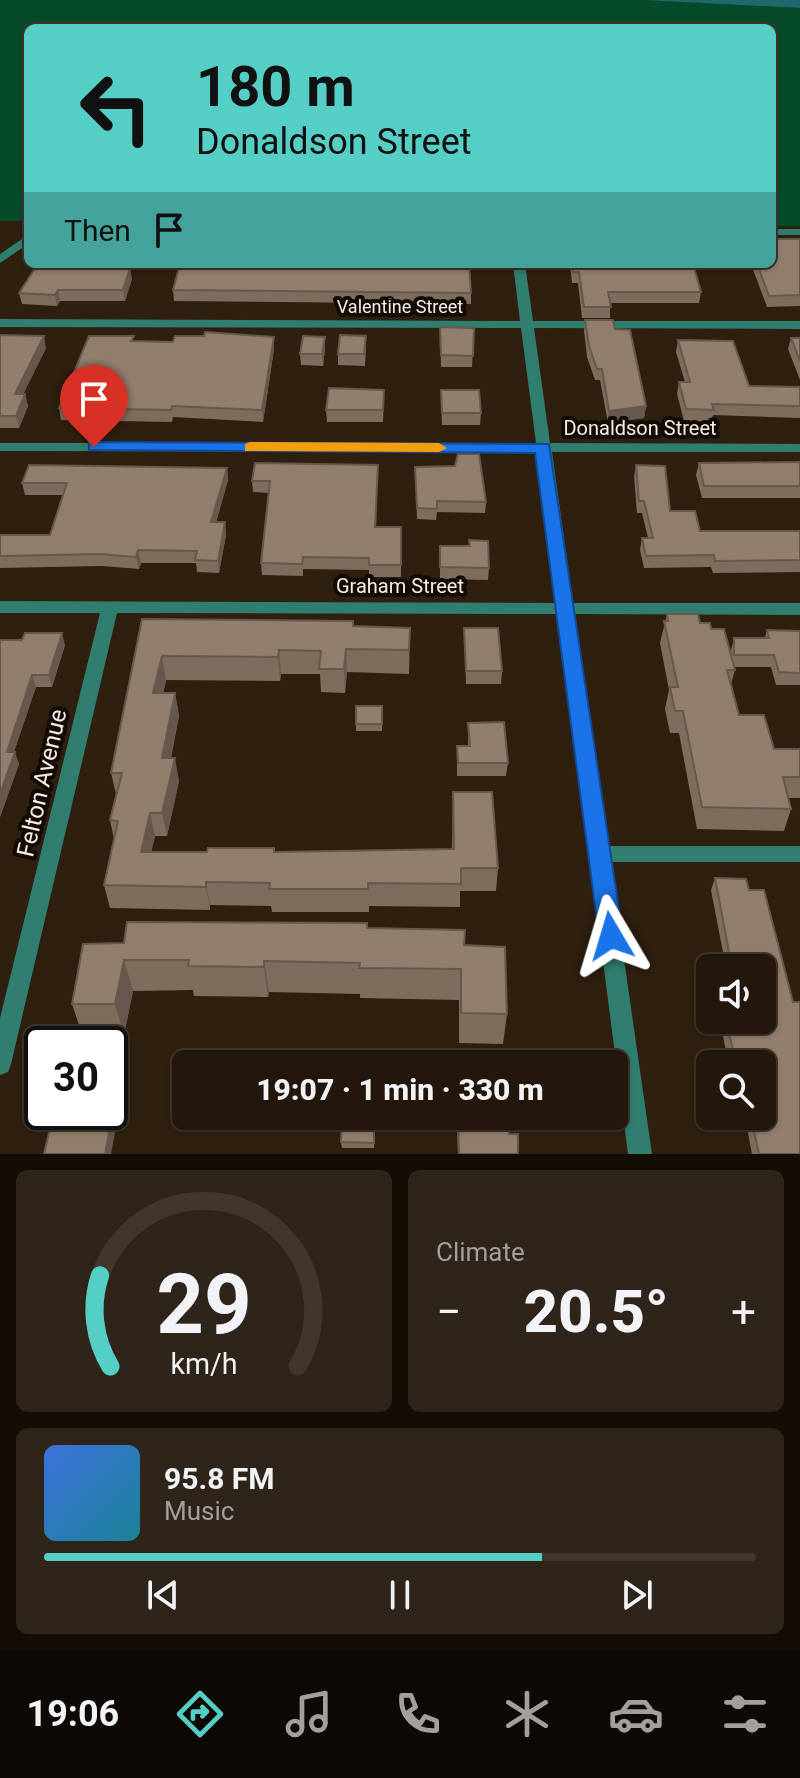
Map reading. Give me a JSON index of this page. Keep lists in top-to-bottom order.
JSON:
{
  "streets": {
    "street": [
      "Valentine Street",
      "Donaldson Street",
      "Graham Street",
      "Felton Avenue"
    ]
  },
  "crossings": [
    ["Graham Street", "Felton Avenue"]
  ],
  "page": {
    "turn": ["180 m", "Donaldson Street"],
    "then": "Then",
    "limit": "30",
    "trip": "19:07 · 1 min · 330 m",
    "tile": "Climate",
    "heat": ["−", "20.5°", "+"],
    "song": ["95.8 FM", "Music"],
    "tabs": "19:06",
    "gauge": ["29", "km/h"]
  }
}
